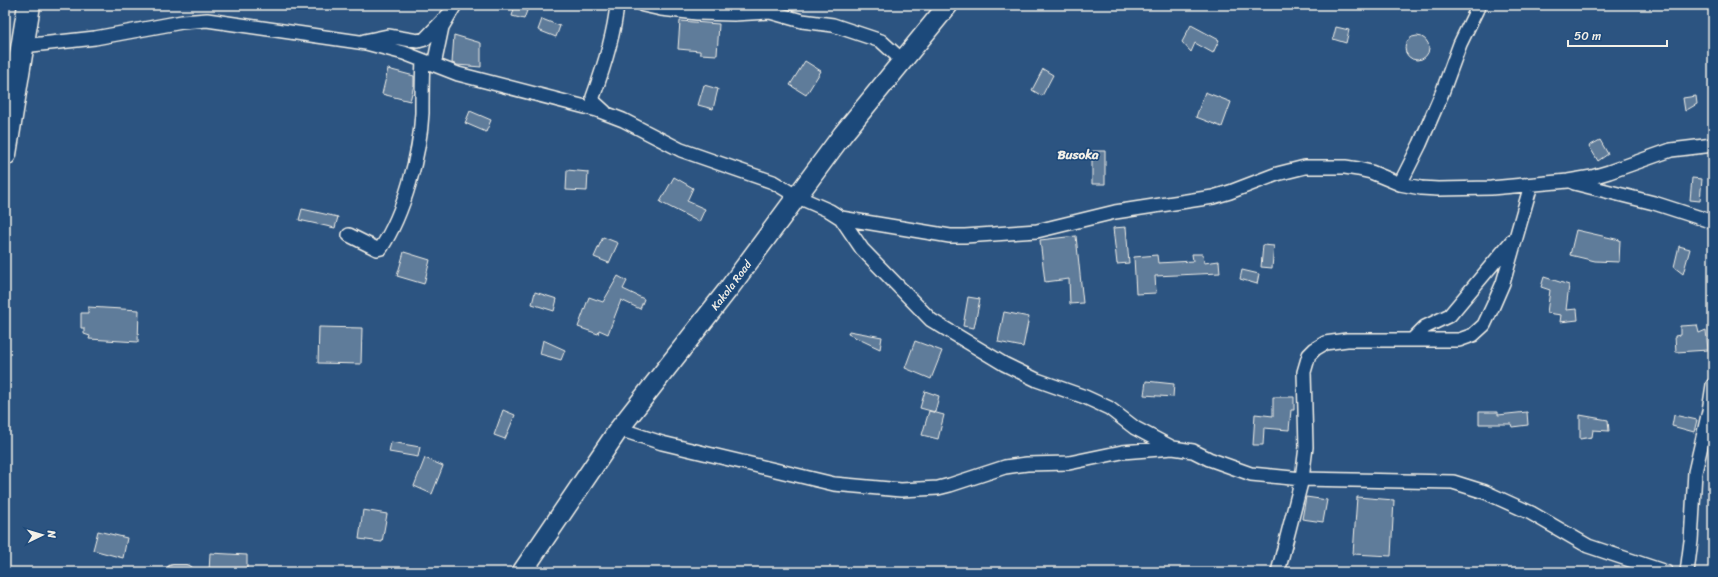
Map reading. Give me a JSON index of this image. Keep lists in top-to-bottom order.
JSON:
{
  "streets": {
    "main road": ["Kakola Road"]
  },
  "districts": ["Busoka"],
  "scale_bar": "50 m",
  "north": "right"
}
